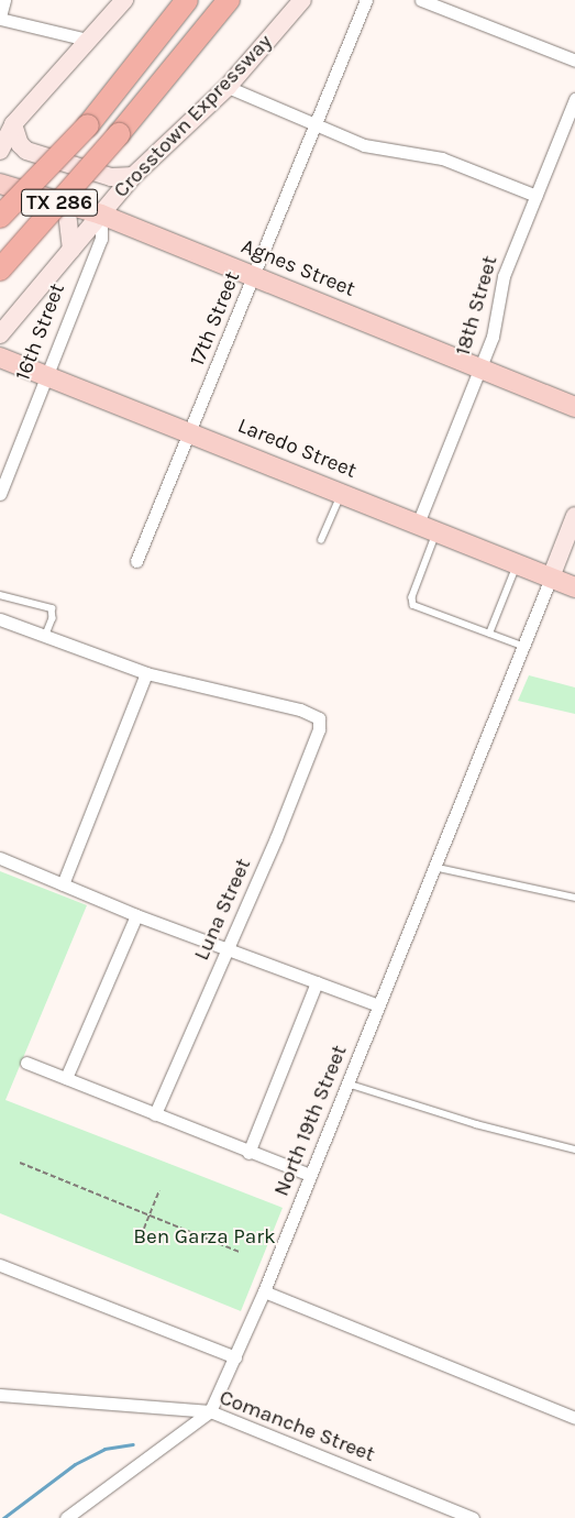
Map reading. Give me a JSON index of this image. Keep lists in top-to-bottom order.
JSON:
{
  "streets": {
    "highway": ["Crosstown Expressway", "TX 286"],
    "main road": ["Agnes Street", "Laredo Street"],
    "street": [
      "18th Street",
      "17th Street",
      "16th Street",
      "Luna Street",
      "North 19th Street",
      "Comanche Street"
    ]
  },
  "crossings": [
    ["Crosstown Expressway", "Agnes Street"],
    ["Crosstown Expressway", "16th Street"],
    ["Agnes Street", "18th Street"],
    ["Agnes Street", "17th Street"],
    ["Agnes Street", "16th Street"],
    ["18th Street", "Laredo Street"],
    ["17th Street", "Laredo Street"],
    ["16th Street", "Laredo Street"],
    ["Laredo Street", "North 19th Street"],
    ["North 19th Street", "Comanche Street"]
  ],
  "parks": ["Ben Garza Park"]
}
